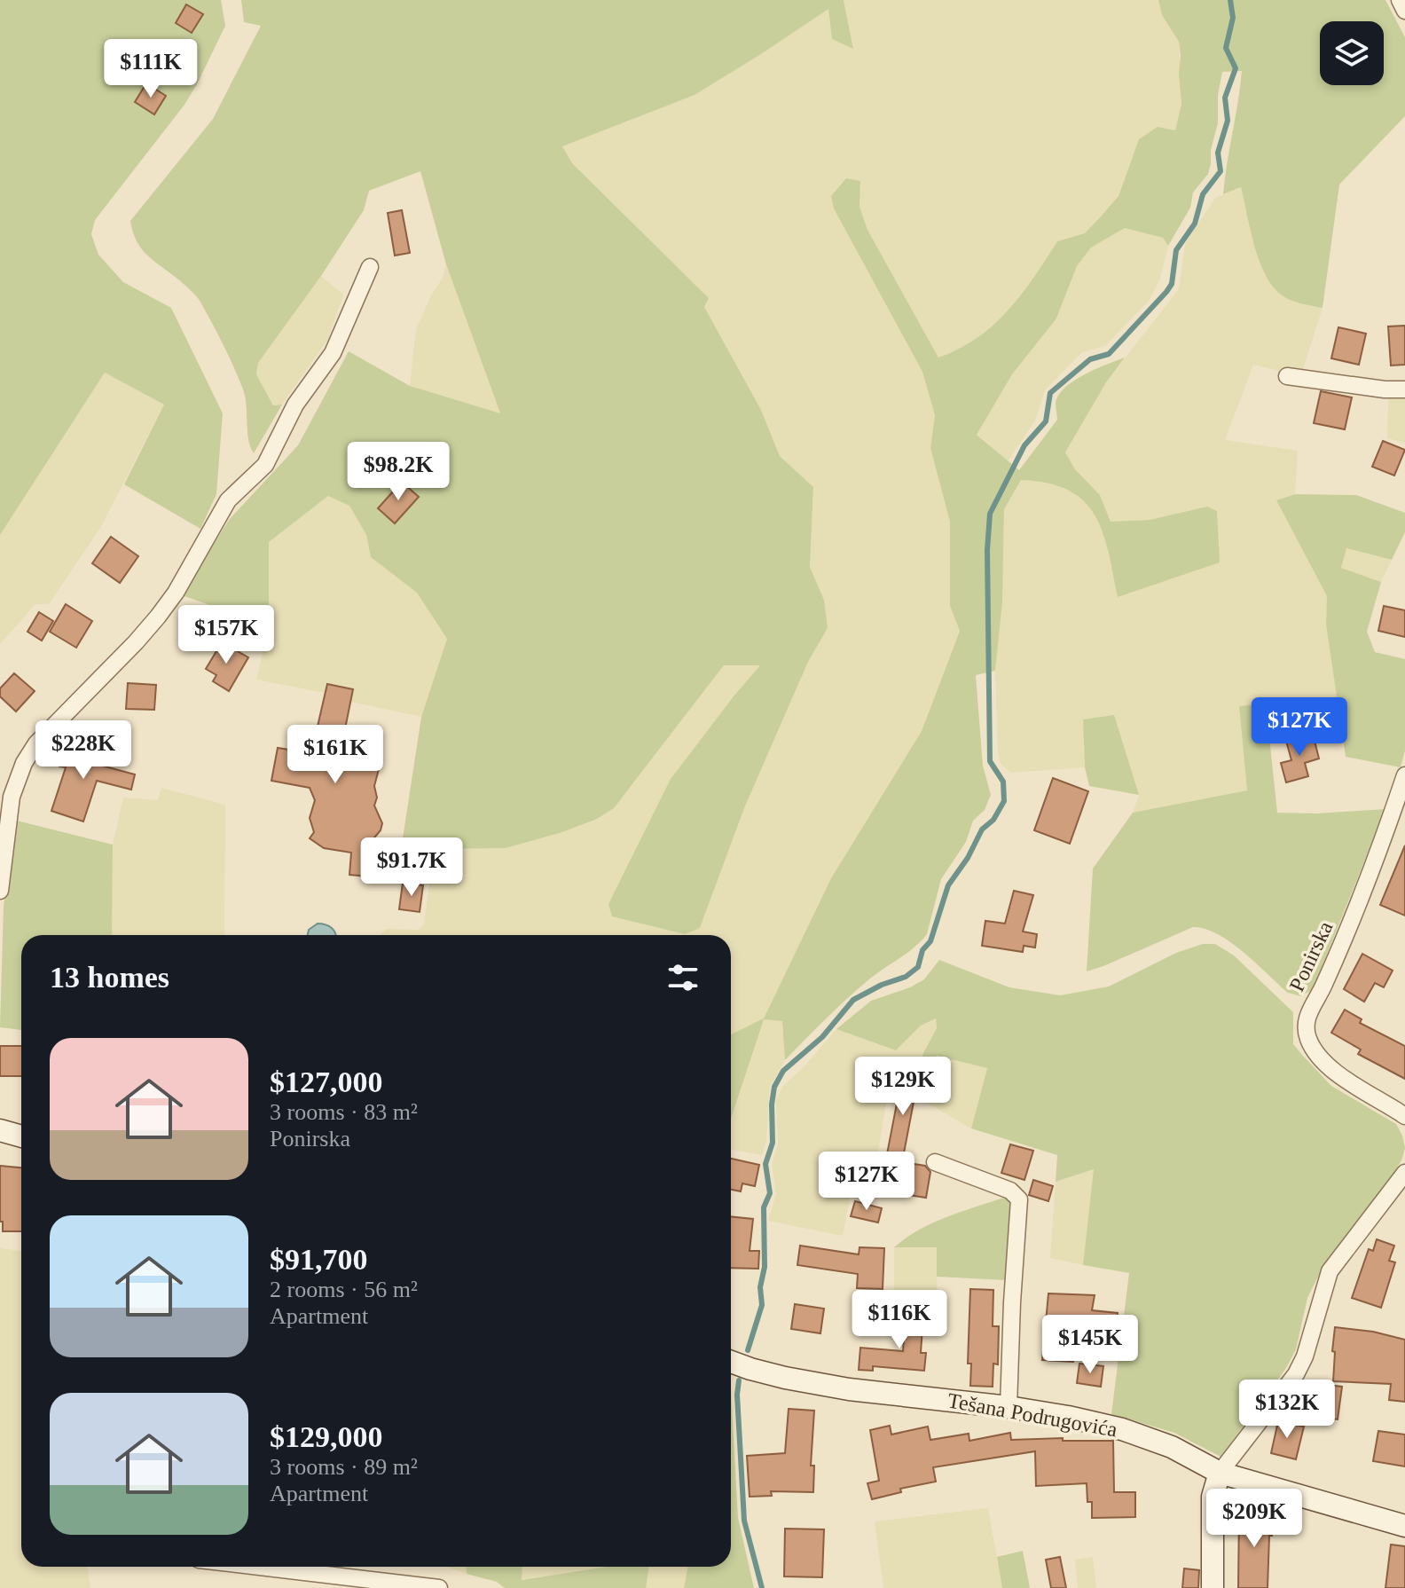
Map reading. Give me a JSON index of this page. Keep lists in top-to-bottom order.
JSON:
{
  "streets": {
    "street": ["Ponirska", "Tešana Podrugovića"]
  },
  "page": {
    "price": [
      "$111K",
      "$98.2K",
      "$157K",
      "$127K",
      "$228K",
      "$161K",
      "$91.7K",
      "$129K",
      "$127K",
      "$116K",
      "$145K",
      "$132K",
      "$209K"
    ],
    "heading": "13 homes",
    "list": [
      {
        "name": "$127,000",
        "note": "3 rooms · 83 m² · Ponirska"
      },
      {
        "name": "$91,700",
        "note": "2 rooms · 56 m² · Apartment"
      },
      {
        "name": "$129,000",
        "note": "3 rooms · 89 m² · Apartment"
      }
    ]
  }
}
